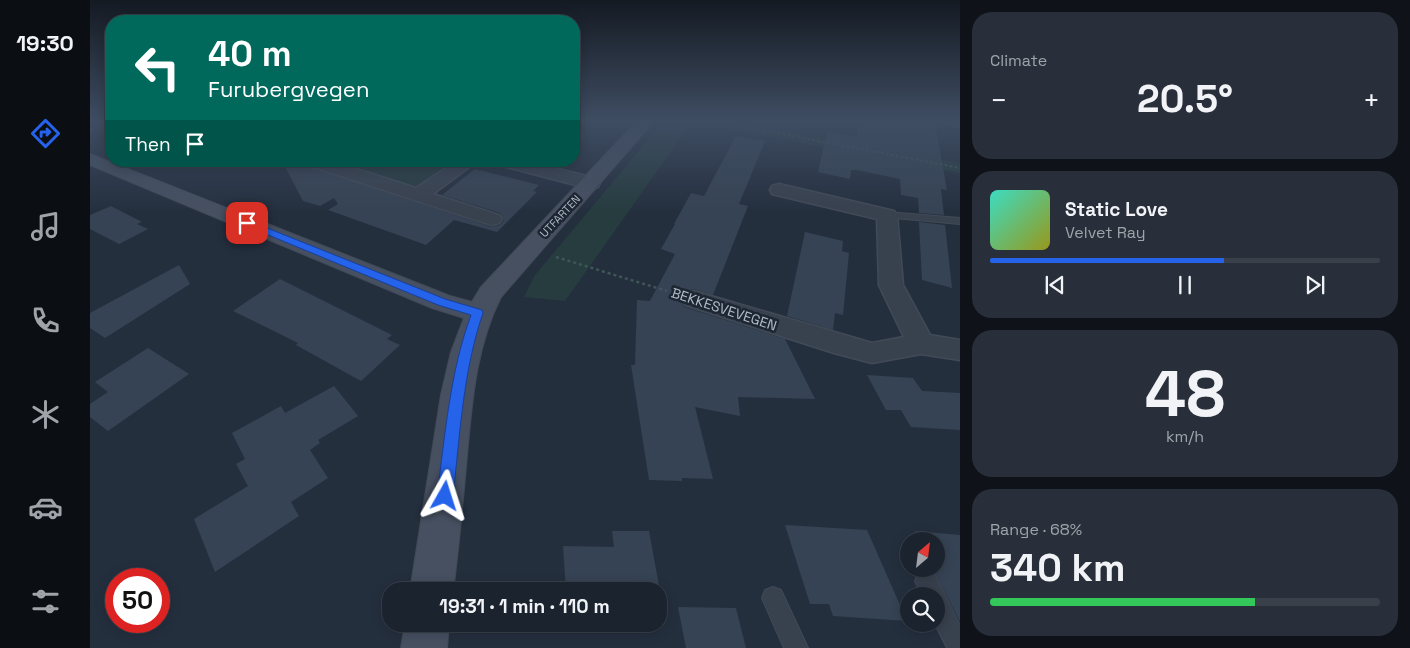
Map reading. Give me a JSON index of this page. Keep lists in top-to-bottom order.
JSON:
{
  "streets": {
    "main road": ["UTFARTEN"],
    "street": ["BEKKESVEVEGEN"]
  },
  "crossings": [
    ["UTFARTEN", "BEKKESVEVEGEN"]
  ],
  "north": "top right",
  "page": {
    "tabs": "19:30",
    "tile": [
      "Climate",
      ["48", "km/h"],
      ["Range · 68%", "340 km"]
    ],
    "turn": ["40 m", "Furubergvegen"],
    "heat": ["−", "20.5°", "+"],
    "then": "Then",
    "song": ["Static Love", "Velvet Ray"],
    "limit": "50",
    "trip": "19:31 · 1 min · 110 m"
  }
}
